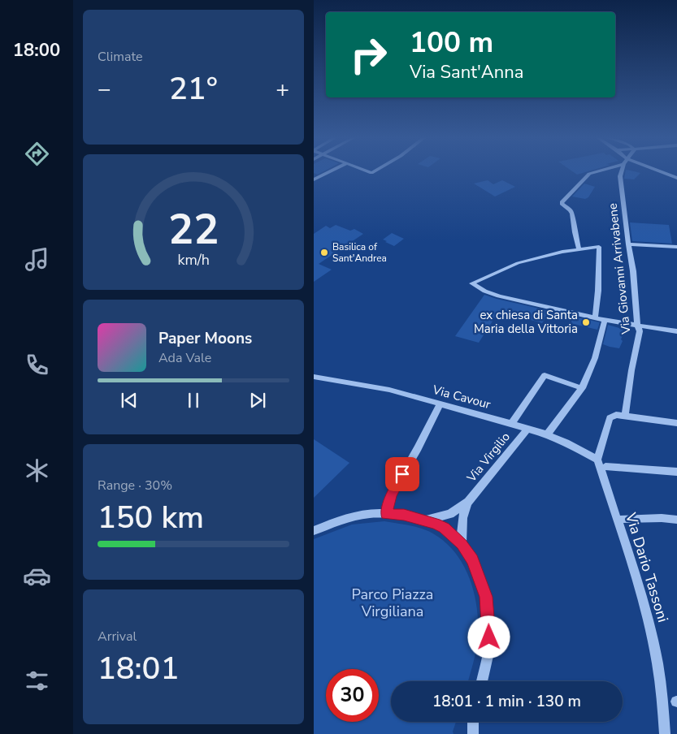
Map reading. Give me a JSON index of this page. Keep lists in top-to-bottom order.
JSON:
{
  "streets": {
    "street": [
      "Via Giovanni Arrivabene",
      "Via Cavour",
      "Via Virgilio",
      "Via Dario Tassoni"
    ]
  },
  "crossings": [
    ["Via Cavour", "Via Virgilio"],
    ["Via Cavour", "Via Dario Tassoni"]
  ],
  "parks": ["Parco Piazza Virgiliana"],
  "places": ["Basilica of Sant'Andrea", "ex chiesa di Santa Maria della Vittoria"],
  "page": {
    "tabs": "18:00",
    "tile": [
      "Climate",
      ["Range · 30%", "150 km"],
      ["Arrival", "18:01"]
    ],
    "turn": ["100 m", "Via Sant'Anna"],
    "heat": ["−", "21°", "+"],
    "song": ["Paper Moons", "Ada Vale"],
    "limit": "30",
    "trip": "18:01 · 1 min · 130 m",
    "gauge": ["22", "km/h"]
  }
}
